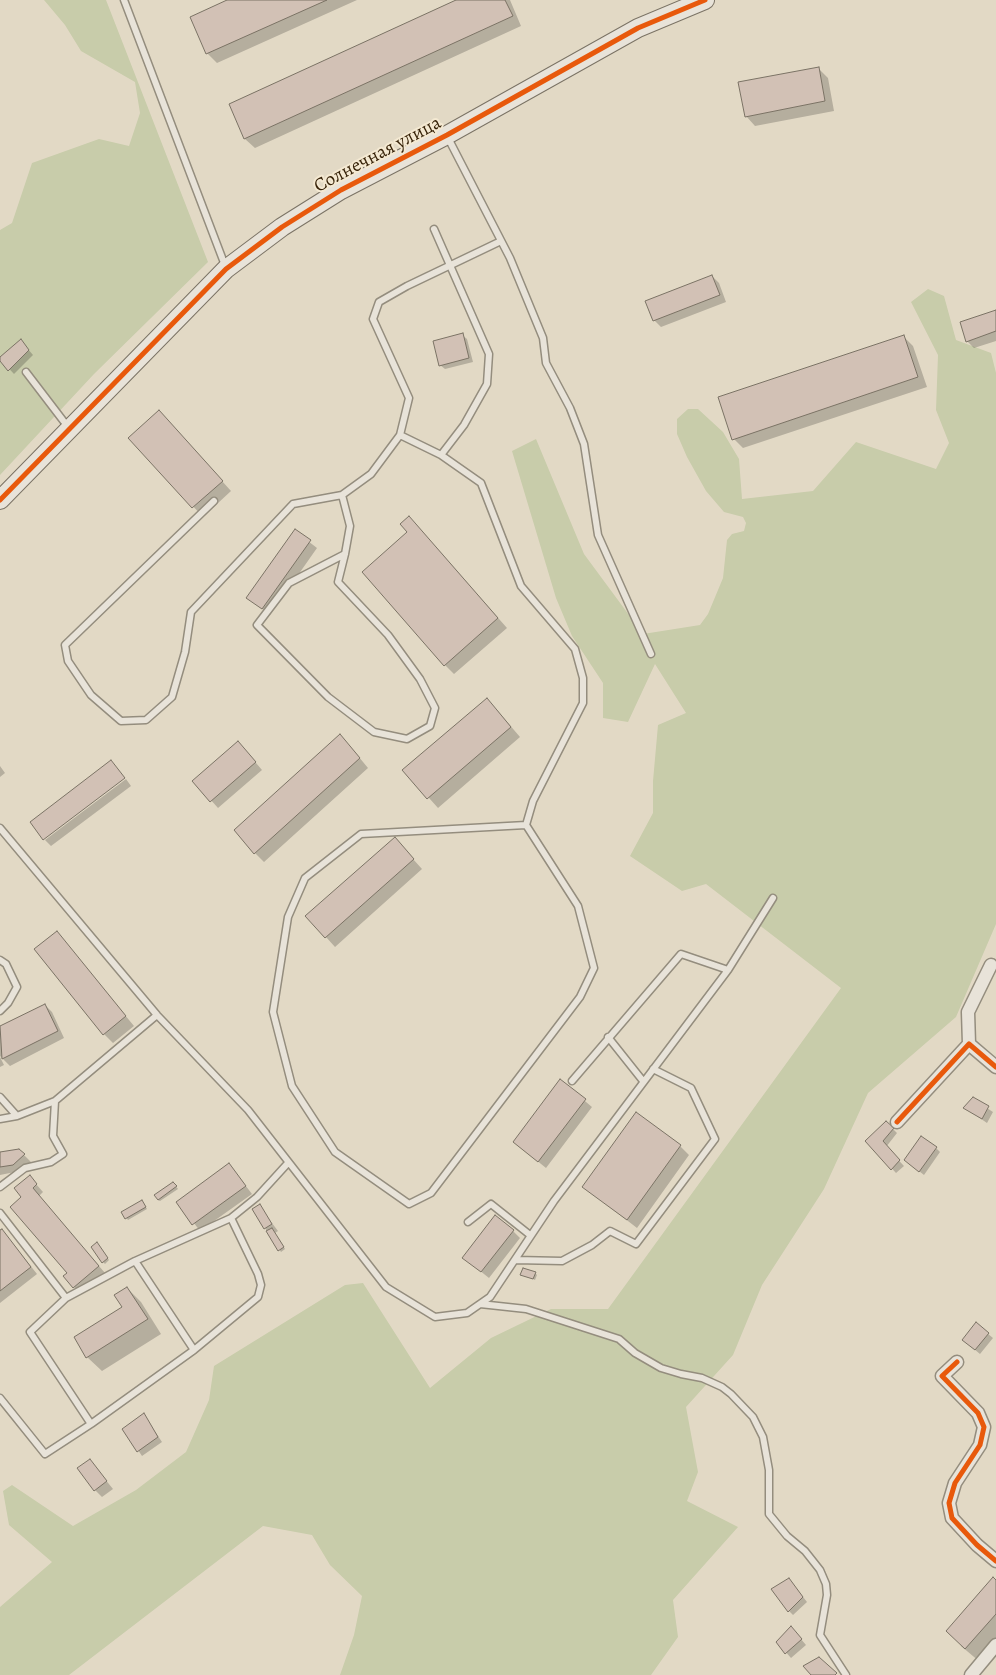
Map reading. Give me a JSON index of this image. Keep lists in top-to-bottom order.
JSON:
{
  "streets": {
    "street": ["Солнечная улица"]
  }
}
